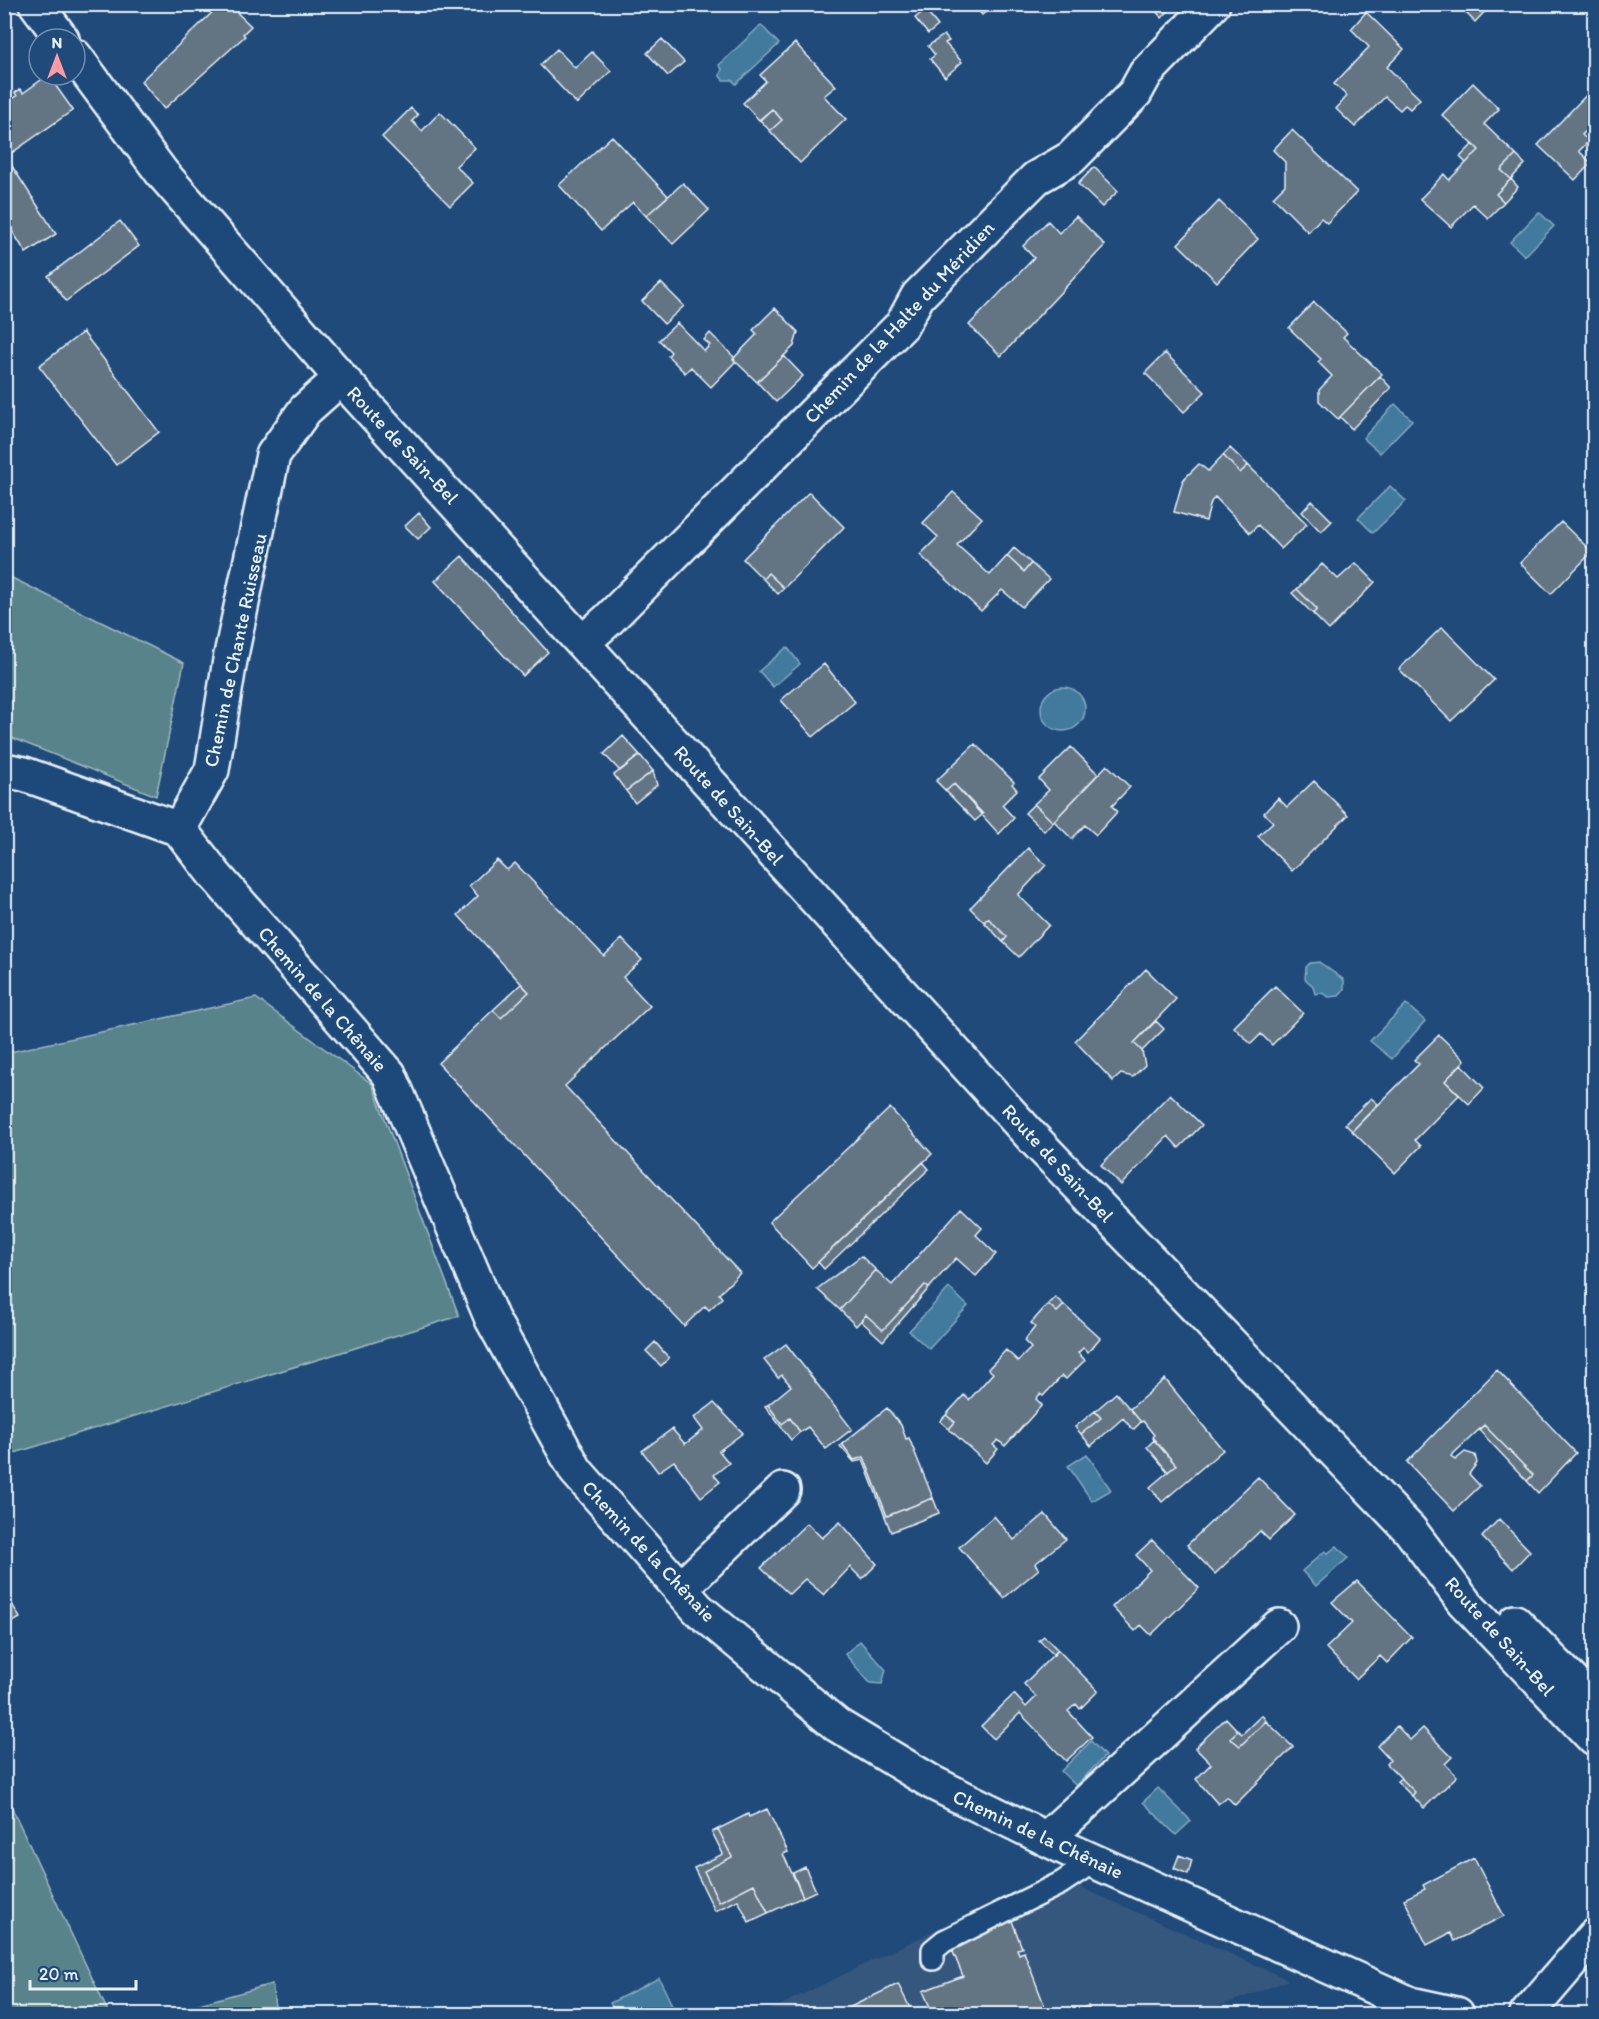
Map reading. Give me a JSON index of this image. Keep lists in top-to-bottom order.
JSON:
{
  "streets": {
    "street": [
      "Chemin de la Halte du Méridien",
      "Route de Sain-Bel",
      "Chemin de Chante Ruisseau",
      "Chemin de la Chênaie"
    ]
  },
  "crossings": [
    ["Chemin de la Halte du Méridien", "Route de Sain-Bel"],
    ["Route de Sain-Bel", "Chemin de Chante Ruisseau"],
    ["Chemin de Chante Ruisseau", "Chemin de la Chênaie"]
  ],
  "scale_bar": "20 m",
  "north": "top"
}
